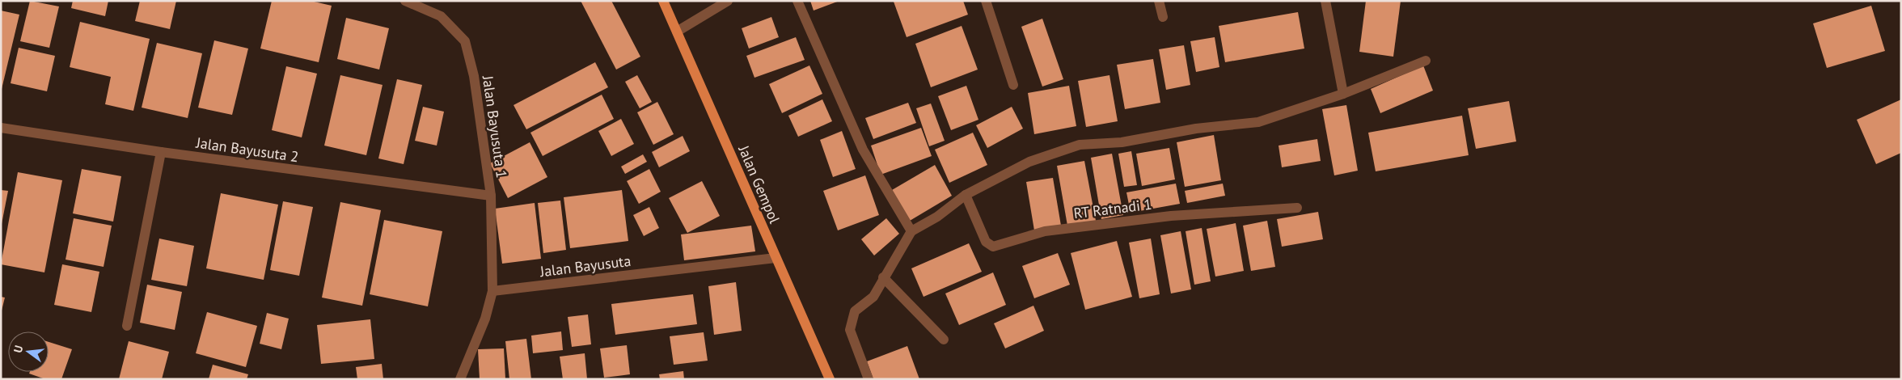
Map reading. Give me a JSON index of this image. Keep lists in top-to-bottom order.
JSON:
{
  "streets": {
    "main road": ["Jalan Gempol"],
    "street": [
      "Jalan Bayusuta 1",
      "Jalan Bayusuta 2",
      "RT Ratnadi 1",
      "Jalan Bayusuta"
    ]
  },
  "crossings": [
    ["Jalan Bayusuta 1", "Jalan Bayusuta 2"],
    ["Jalan Bayusuta 1", "Jalan Bayusuta"],
    ["Jalan Gempol", "Jalan Bayusuta"]
  ],
  "north": "left"
}
